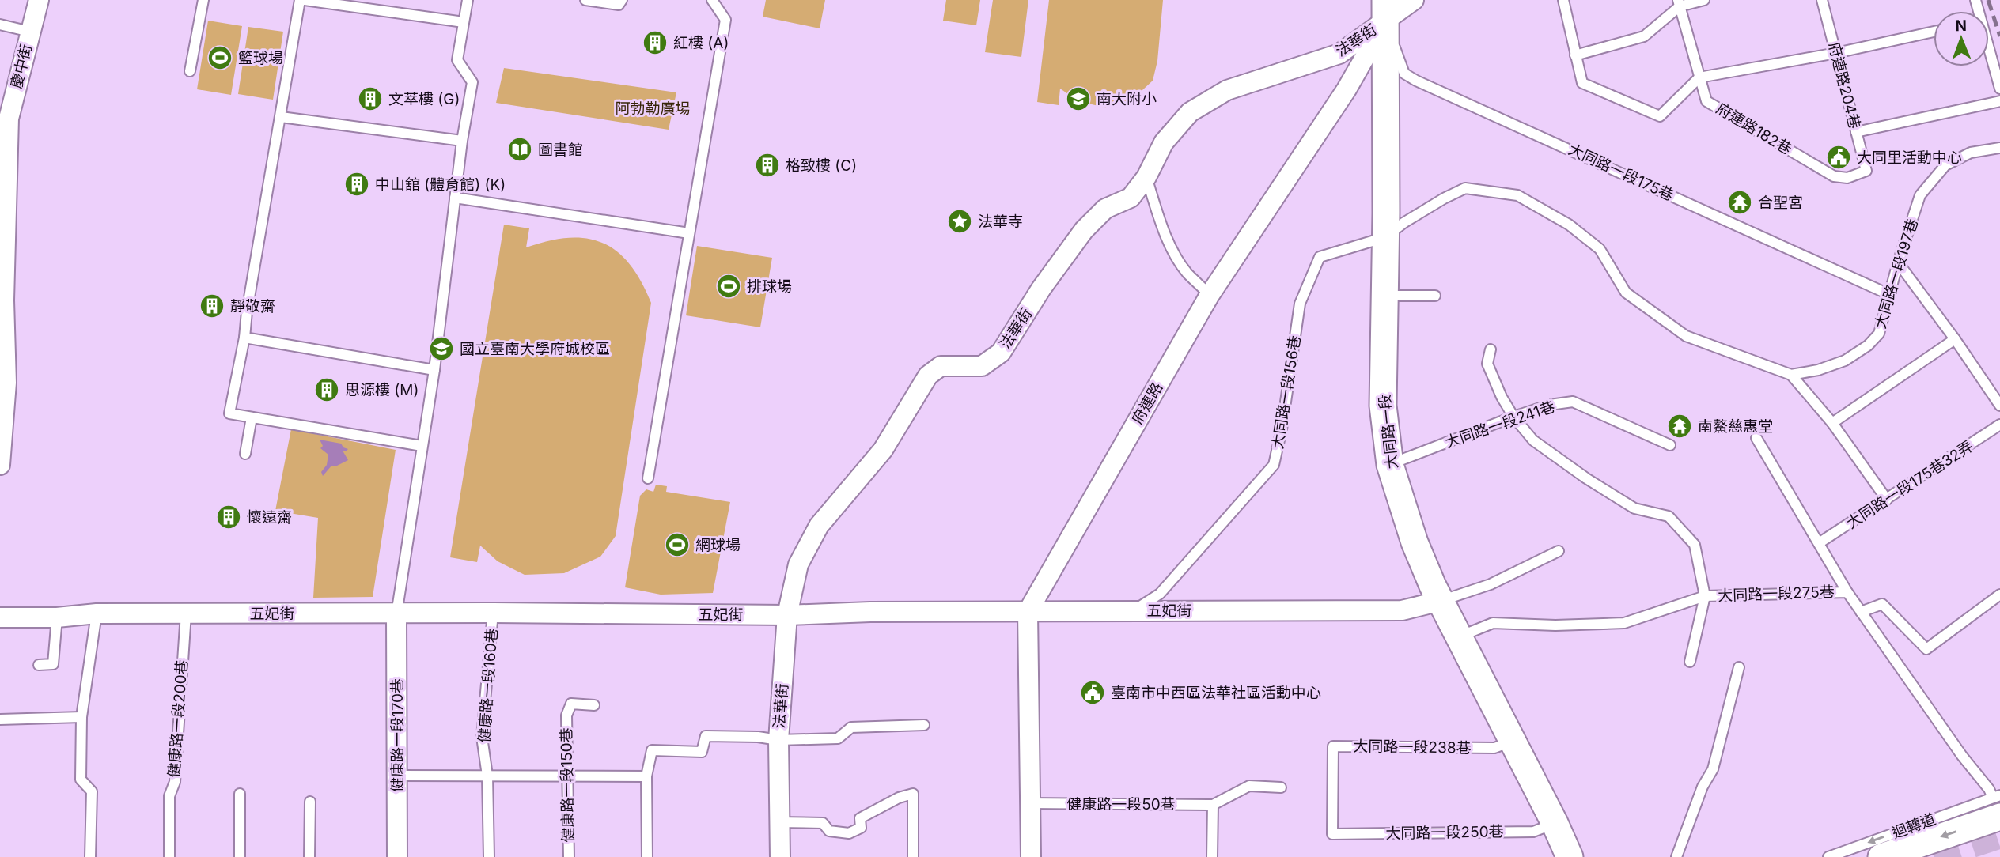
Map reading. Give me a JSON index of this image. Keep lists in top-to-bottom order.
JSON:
{
  "streets": {
    "street": [
      "法華街",
      "慶中街",
      "府連路",
      "大同路一段",
      "五妃街",
      "健康路一段170巷"
    ],
    "lane": [
      "府連路204巷",
      "府連路182巷",
      "大同路一段175巷",
      "大同路一段197巷",
      "大同路一段156巷",
      "大同路一段241巷",
      "大同路一段175巷32弄",
      "大同路一段275巷",
      "健康路一段160巷",
      "健康路一段200巷",
      "大同路一段238巷",
      "健康路一段150巷",
      "健康路一段50巷",
      "迴轉道",
      "大同路一段250巷"
    ]
  },
  "crossings": [
    ["法華街", "大同路一段175巷"],
    ["法華街", "府連路"],
    ["法華街", "大同路一段"],
    ["法華街", "五妃街"],
    ["府連路204巷", "府連路182巷"],
    ["大同路一段175巷", "大同路一段197巷"],
    ["大同路一段175巷", "府連路"],
    ["大同路一段175巷", "大同路一段"],
    ["大同路一段197巷", "大同路一段156巷"],
    ["大同路一段197巷", "大同路一段"],
    ["大同路一段156巷", "大同路一段"],
    ["大同路一段156巷", "五妃街"],
    ["府連路", "大同路一段"],
    ["府連路", "五妃街"],
    ["大同路一段241巷", "大同路一段"],
    ["大同路一段", "大同路一段275巷"],
    ["大同路一段", "五妃街"],
    ["大同路一段", "大同路一段238巷"],
    ["大同路一段", "大同路一段250巷"],
    ["大同路一段275巷", "迴轉道"],
    ["五妃街", "健康路一段160巷"],
    ["五妃街", "健康路一段200巷"],
    ["五妃街", "健康路一段170巷"],
    ["大同路一段238巷", "大同路一段250巷"]
  ],
  "one_way": ["迴轉道"],
  "parks": ["阿勃勒廣場"],
  "places": {
    "building": [
      "紅樓 (A)",
      "文萃樓 (G)",
      "格致樓 (C)",
      "中山舘 (體育館) (K)",
      "靜敬齋",
      "思源樓 (M)",
      "懷遠齋"
    ],
    "sports": ["籃球場", "排球場", "網球場"],
    "school or university": ["南大附小", "國立臺南大學府城校區"],
    "library": ["圖書館"],
    "public building": ["大同里活動中心", "臺南市中西區法華社區活動中心"],
    "temple": ["合聖宮", "南鰲慈惠堂"],
    "place": ["法華寺"]
  },
  "north": "top"
}
